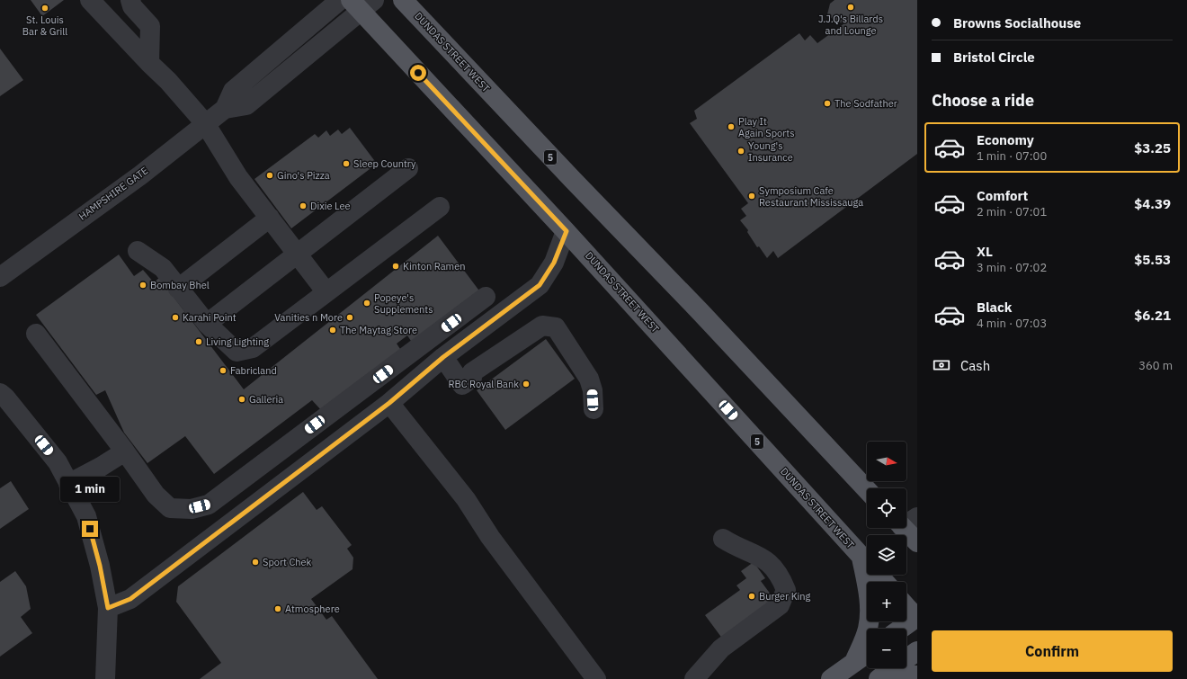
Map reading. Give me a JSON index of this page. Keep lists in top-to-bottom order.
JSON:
{
  "streets": {
    "main road": ["DUNDAS STREET WEST", "5"],
    "street": ["HAMPSHIRE GATE"]
  },
  "crossings": [
    ["DUNDAS STREET WEST", "HAMPSHIRE GATE"]
  ],
  "places": [
    "J.J.Q's Billards and Lounge",
    "St. Louis Bar & Grill",
    "The Sodfather",
    "Play It Again Sports",
    "Young's Insurance",
    "Sleep Country",
    "Gino's Pizza",
    "Symposium Cafe Restaurant Mississauga",
    "Dixie Lee",
    "Kinton Ramen",
    "Bombay Bhel",
    "Popeye's Supplements",
    "Karahi Point",
    "Vanities n More",
    "The Maytag Store",
    "Living Lighting",
    "Fabricland",
    "RBC Royal Bank",
    "Galleria",
    "Sport Chek",
    "Burger King",
    "Atmosphere"
  ],
  "north": "right",
  "page": {
    "banner": ["Browns Socialhouse", "Bristol Circle"],
    "heading": "Choose a ride",
    "list": [
      {
        "name": "Economy",
        "note": "1 min · 07:00",
        "value": "$3.25"
      },
      {
        "name": "Comfort",
        "note": "2 min · 07:01",
        "value": "$4.39"
      },
      {
        "name": "XL",
        "note": "3 min · 07:02",
        "value": "$5.53"
      },
      {
        "name": "Black",
        "note": "4 min · 07:03",
        "value": "$6.21"
      }
    ],
    "pay": ["Cash", "360 m"],
    "map_buttons": ["+", "−"],
    "bubble": "1 min",
    "buttons": "Confirm"
  }
}
